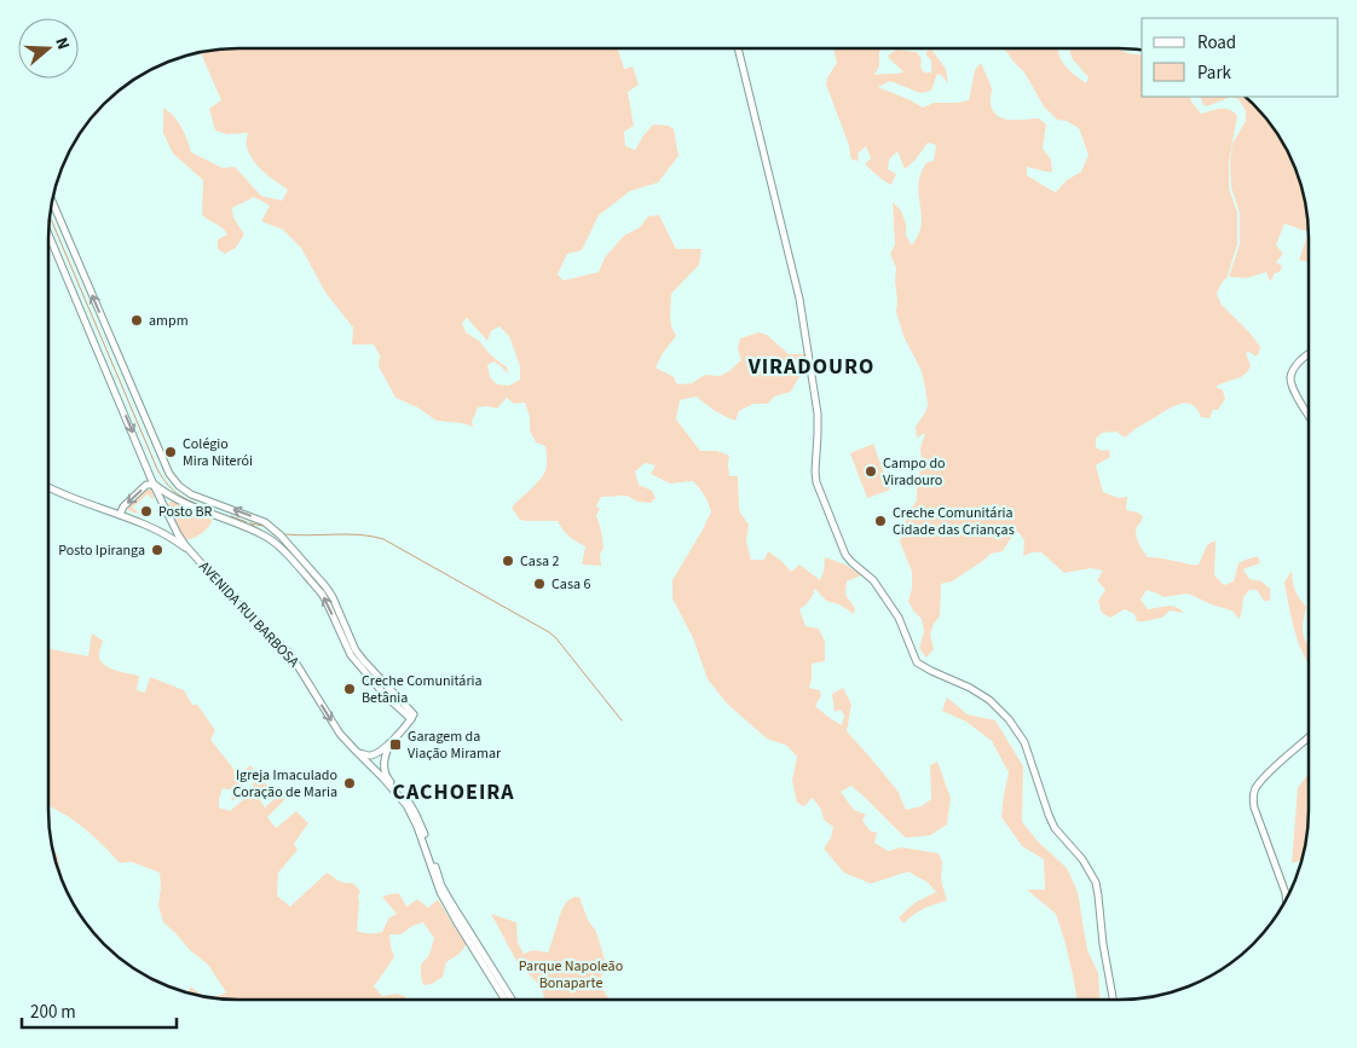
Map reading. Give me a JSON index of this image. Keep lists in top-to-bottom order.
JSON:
{
  "streets": {
    "main road": ["AVENIDA RUI BARBOSA"]
  },
  "districts": ["VIRADOURO", "CACHOEIRA"],
  "parks": ["Parque Napoleão Bonaparte"],
  "places": {
    "other": [
      "ampm",
      "Colégio Mira Niterói",
      "Campo do Viradouro",
      "Posto BR",
      "Creche Comunitária Cidade das Crianças",
      "Posto Ipiranga",
      "Casa 2",
      "Casa 6",
      "Creche Comunitária Betânia",
      "Igreja Imaculado Coração de Maria"
    ],
    "transit": ["Garagem da Viação Miramar"]
  },
  "legend": ["Road", "Park"],
  "scale_bar": "200 m",
  "north": "right"
}
